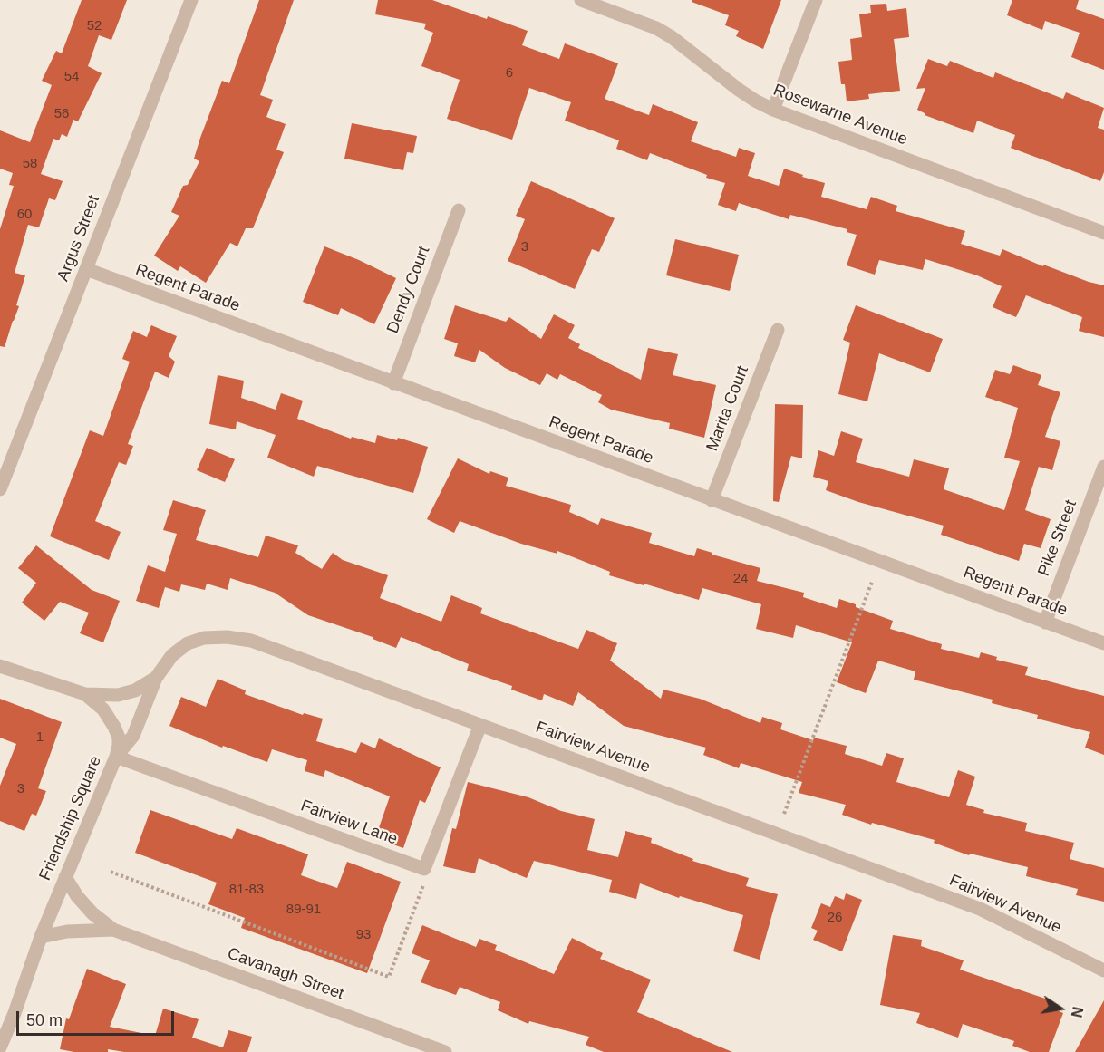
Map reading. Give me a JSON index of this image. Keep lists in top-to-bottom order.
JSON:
{
  "streets": {
    "street": [
      "Rosewarne Avenue",
      "Argus Street",
      "Regent Parade",
      "Dendy Court",
      "Marita Court",
      "Pike Street",
      "Fairview Avenue",
      "Friendship Square",
      "Fairview Lane",
      "Cavanagh Street"
    ]
  },
  "crossings": [
    ["Argus Street", "Regent Parade"],
    ["Regent Parade", "Dendy Court"],
    ["Regent Parade", "Marita Court"],
    ["Regent Parade", "Pike Street"],
    ["Fairview Avenue", "Friendship Square"],
    ["Fairview Avenue", "Fairview Lane"],
    ["Friendship Square", "Fairview Lane"],
    ["Friendship Square", "Cavanagh Street"]
  ],
  "house_numbers": [
    "52",
    "6",
    "54",
    "56",
    "58",
    "60",
    "3",
    "24",
    "1",
    "3",
    "81-83",
    "89-91",
    "26",
    "93"
  ],
  "scale_bar": "50 m",
  "north": "right"
}
